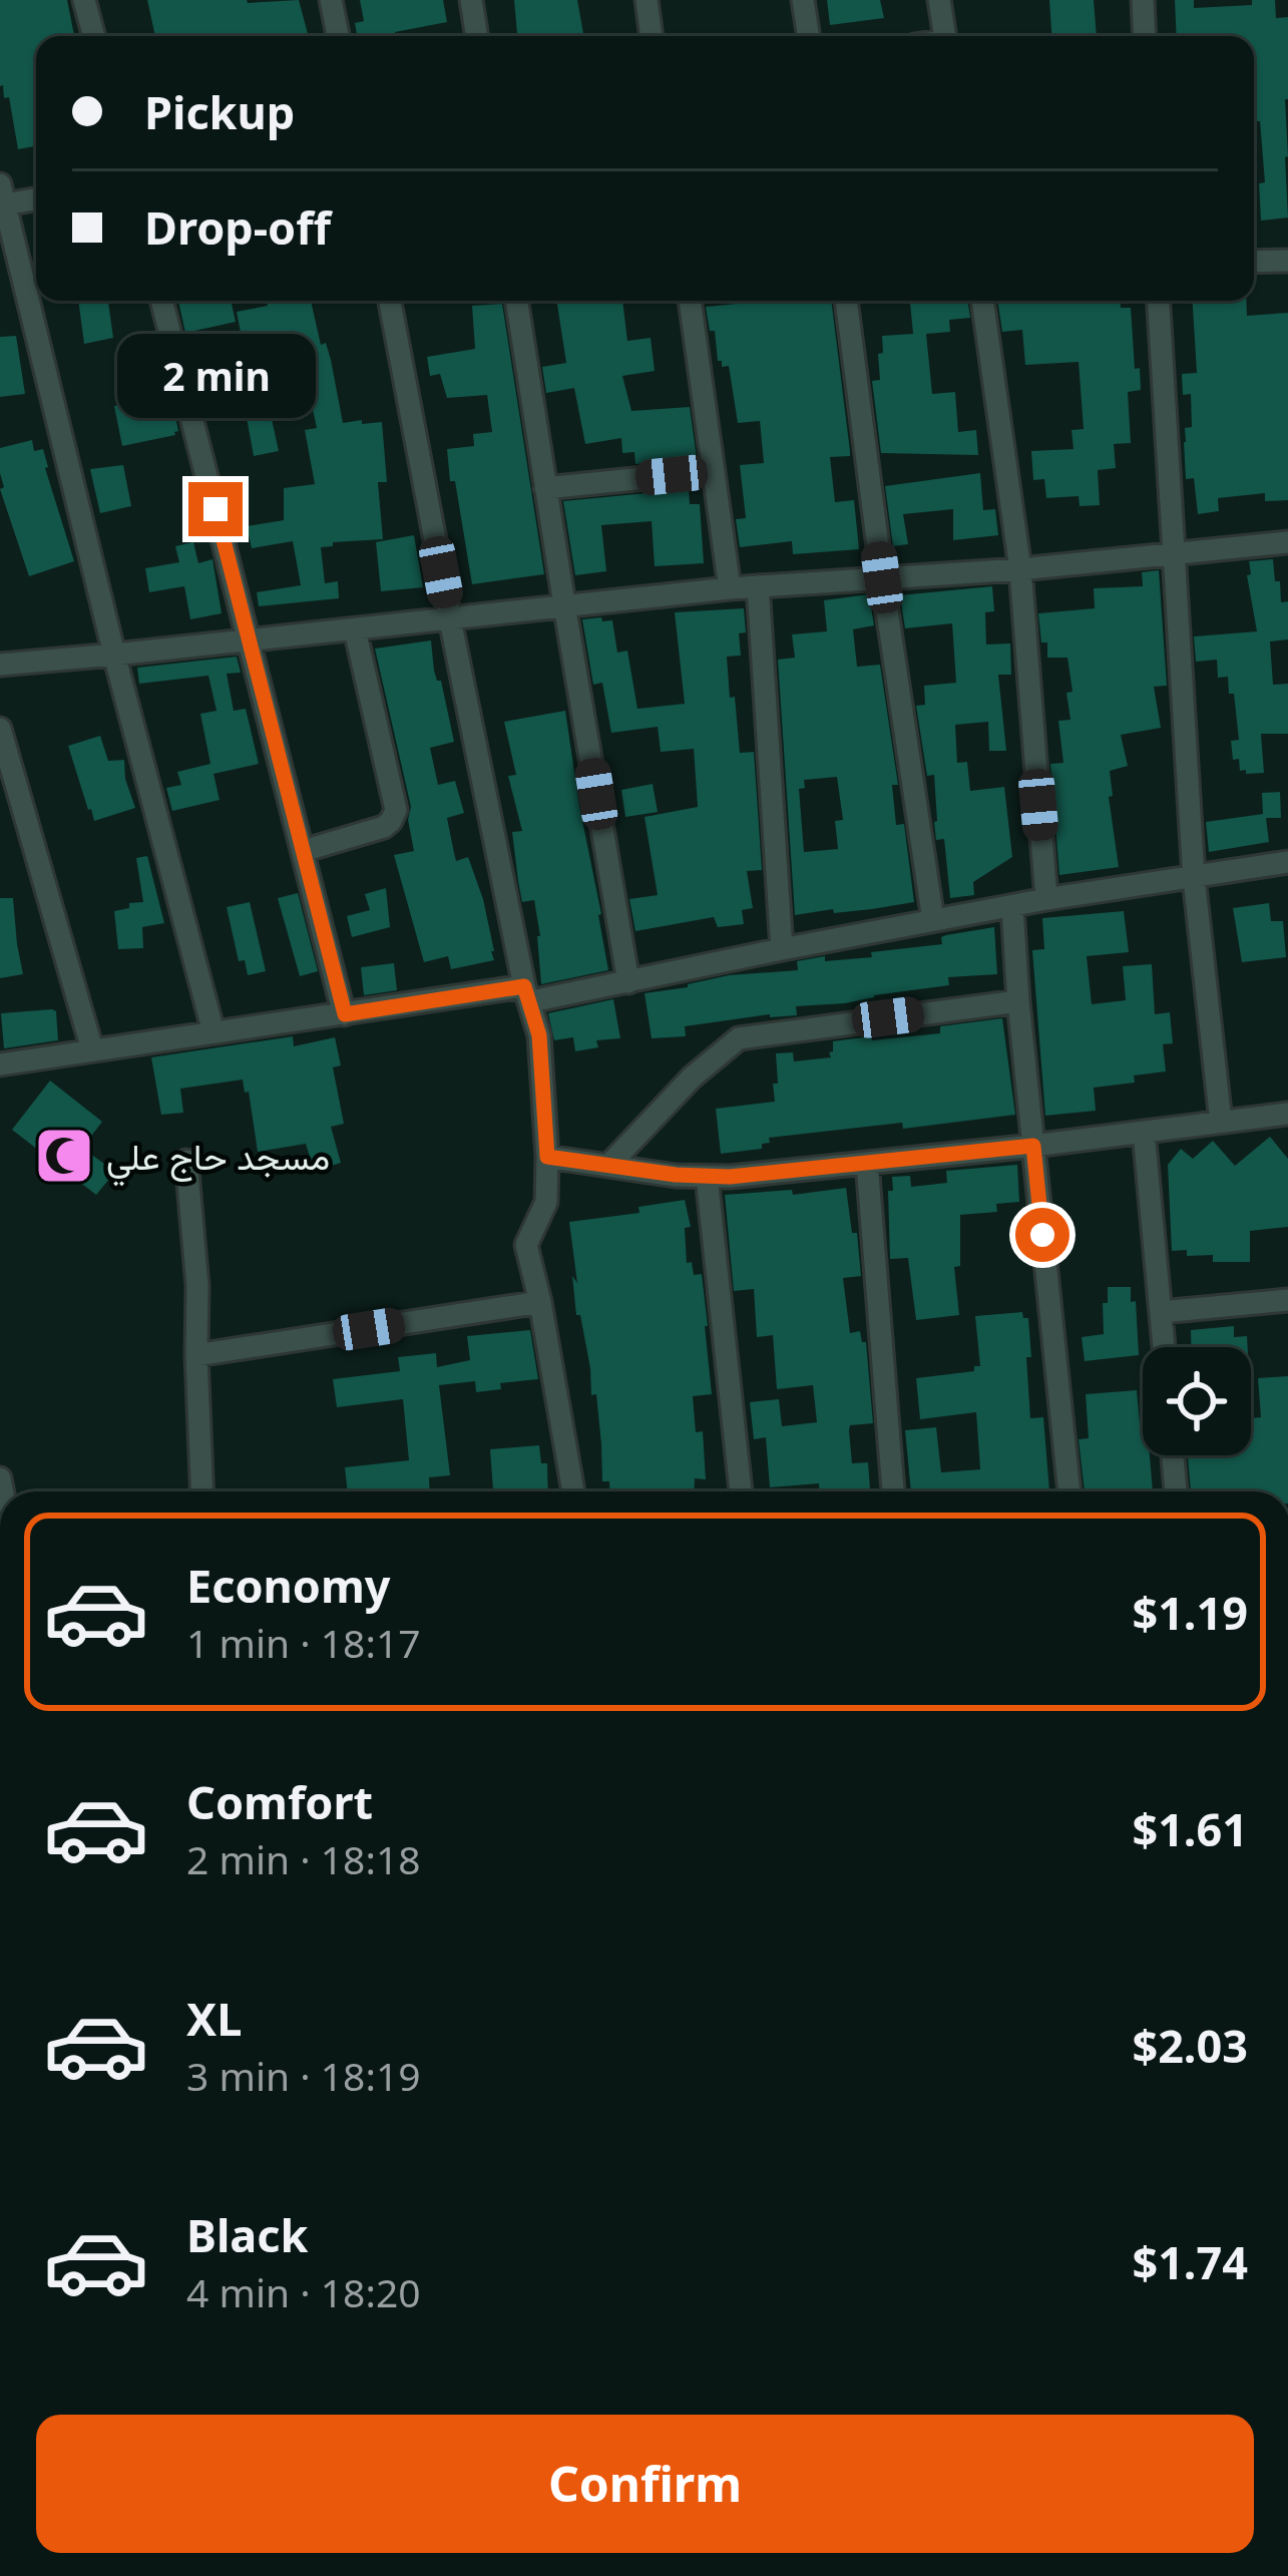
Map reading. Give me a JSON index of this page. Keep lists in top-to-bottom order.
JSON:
{
  "places": {
    "mosque": ["مسجد حاج علي"]
  },
  "page": {
    "banner": ["Pickup", "Drop-off"],
    "bubble": "2 min",
    "list": [
      {
        "name": "Economy",
        "note": "1 min · 18:17",
        "value": "$1.19"
      },
      {
        "name": "Comfort",
        "note": "2 min · 18:18",
        "value": "$1.61"
      },
      {
        "name": "XL",
        "note": "3 min · 18:19",
        "value": "$2.03"
      },
      {
        "name": "Black",
        "note": "4 min · 18:20",
        "value": "$1.74"
      }
    ],
    "buttons": "Confirm"
  }
}
